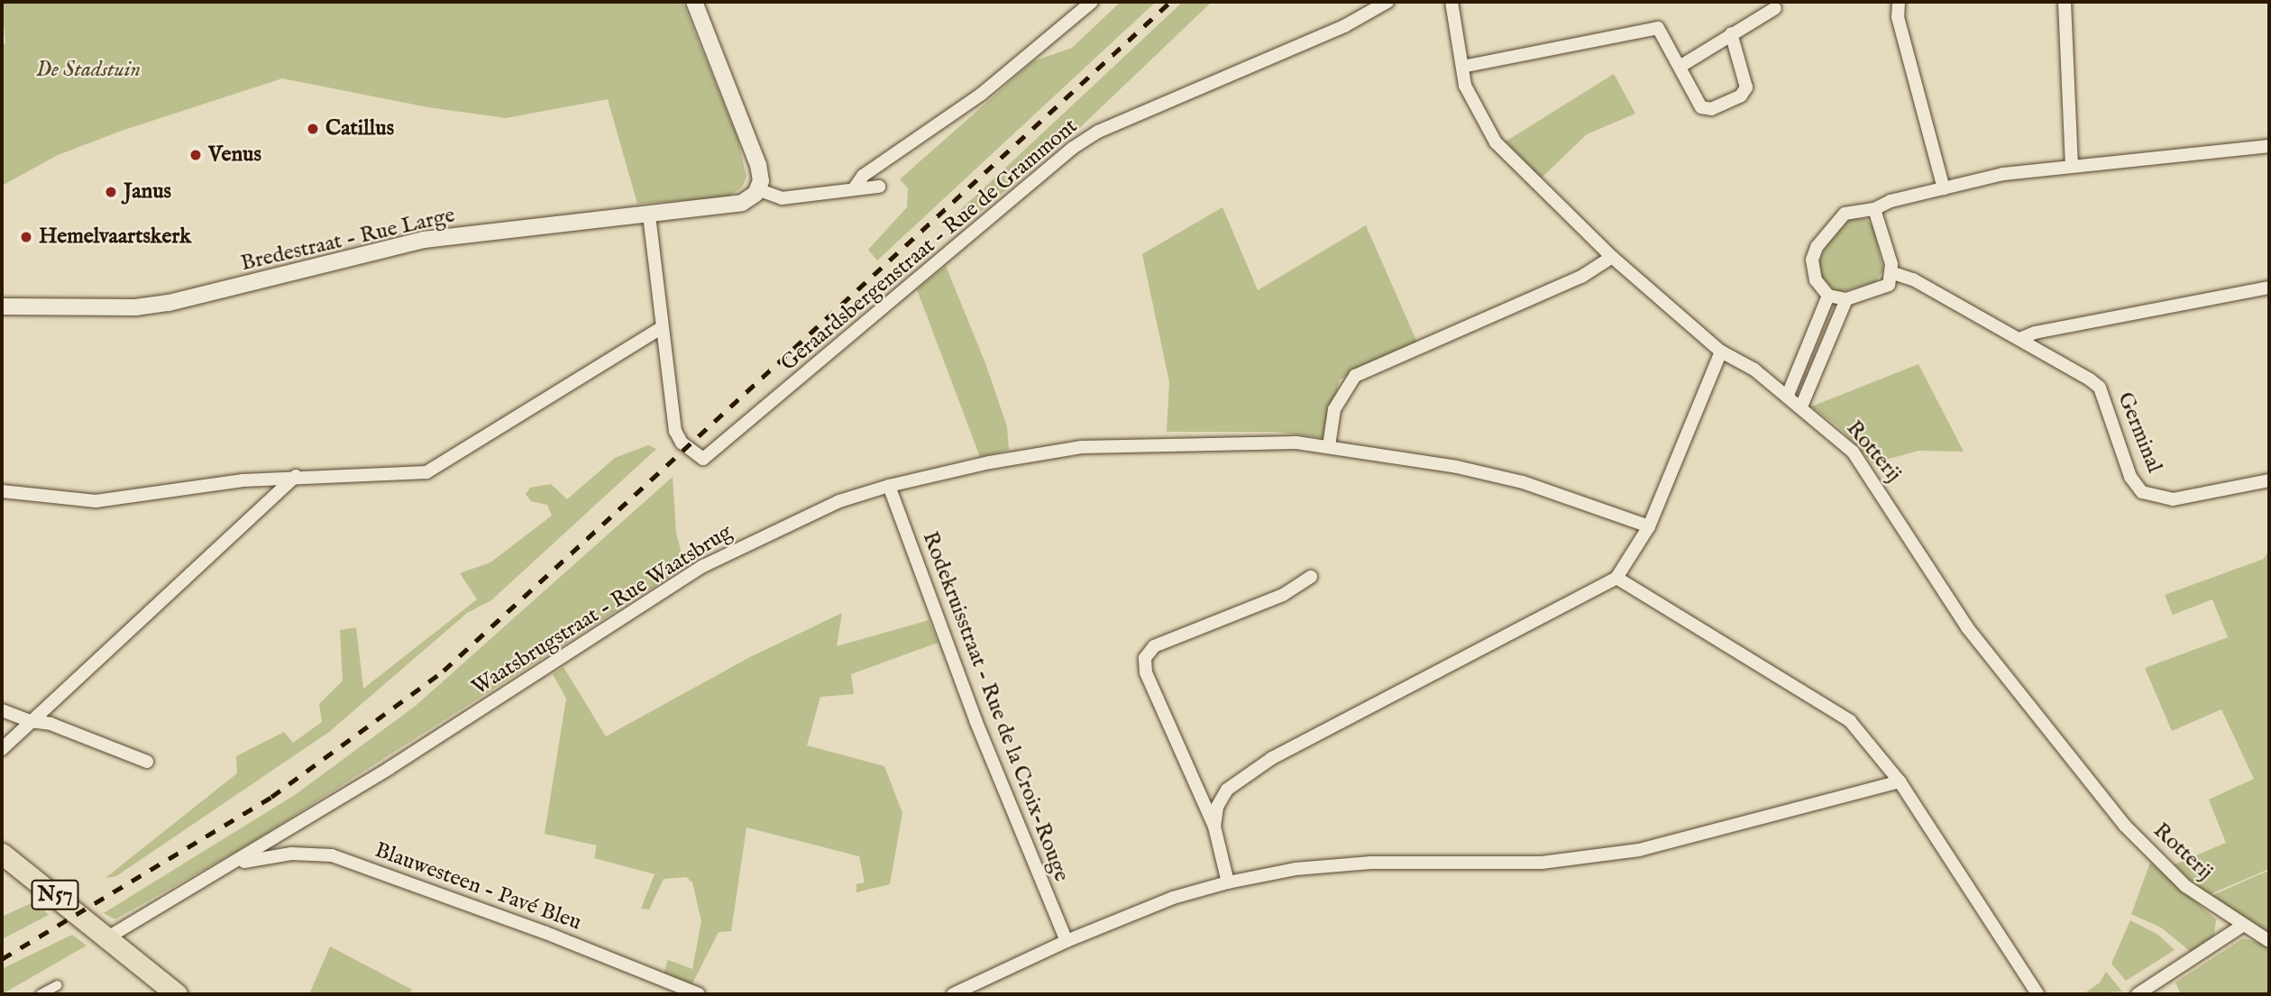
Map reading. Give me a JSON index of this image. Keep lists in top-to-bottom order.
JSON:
{
  "streets": {
    "main road": ["N57"],
    "street": [
      "Bredestraat - Rue Large",
      "Geraardsbergenstraat - Rue de Grammont",
      "Germinal",
      "Rotterij",
      "Waatsbrugstraat - Rue Waatsbrug",
      "Rodekruisstraat - Rue de la Croix-Rouge",
      "Blauwesteen - Pavé Bleu"
    ]
  },
  "crossings": [
    ["Waatsbrugstraat - Rue Waatsbrug", "Rodekruisstraat - Rue de la Croix-Rouge"],
    ["Waatsbrugstraat - Rue Waatsbrug", "Blauwesteen - Pavé Bleu"],
    ["Waatsbrugstraat - Rue Waatsbrug", "N57"]
  ],
  "parks": ["De Stadstuin"],
  "places": [
    "Catillus",
    "Venus",
    "Janus",
    "Hemelvaartskerk"
  ]
}
